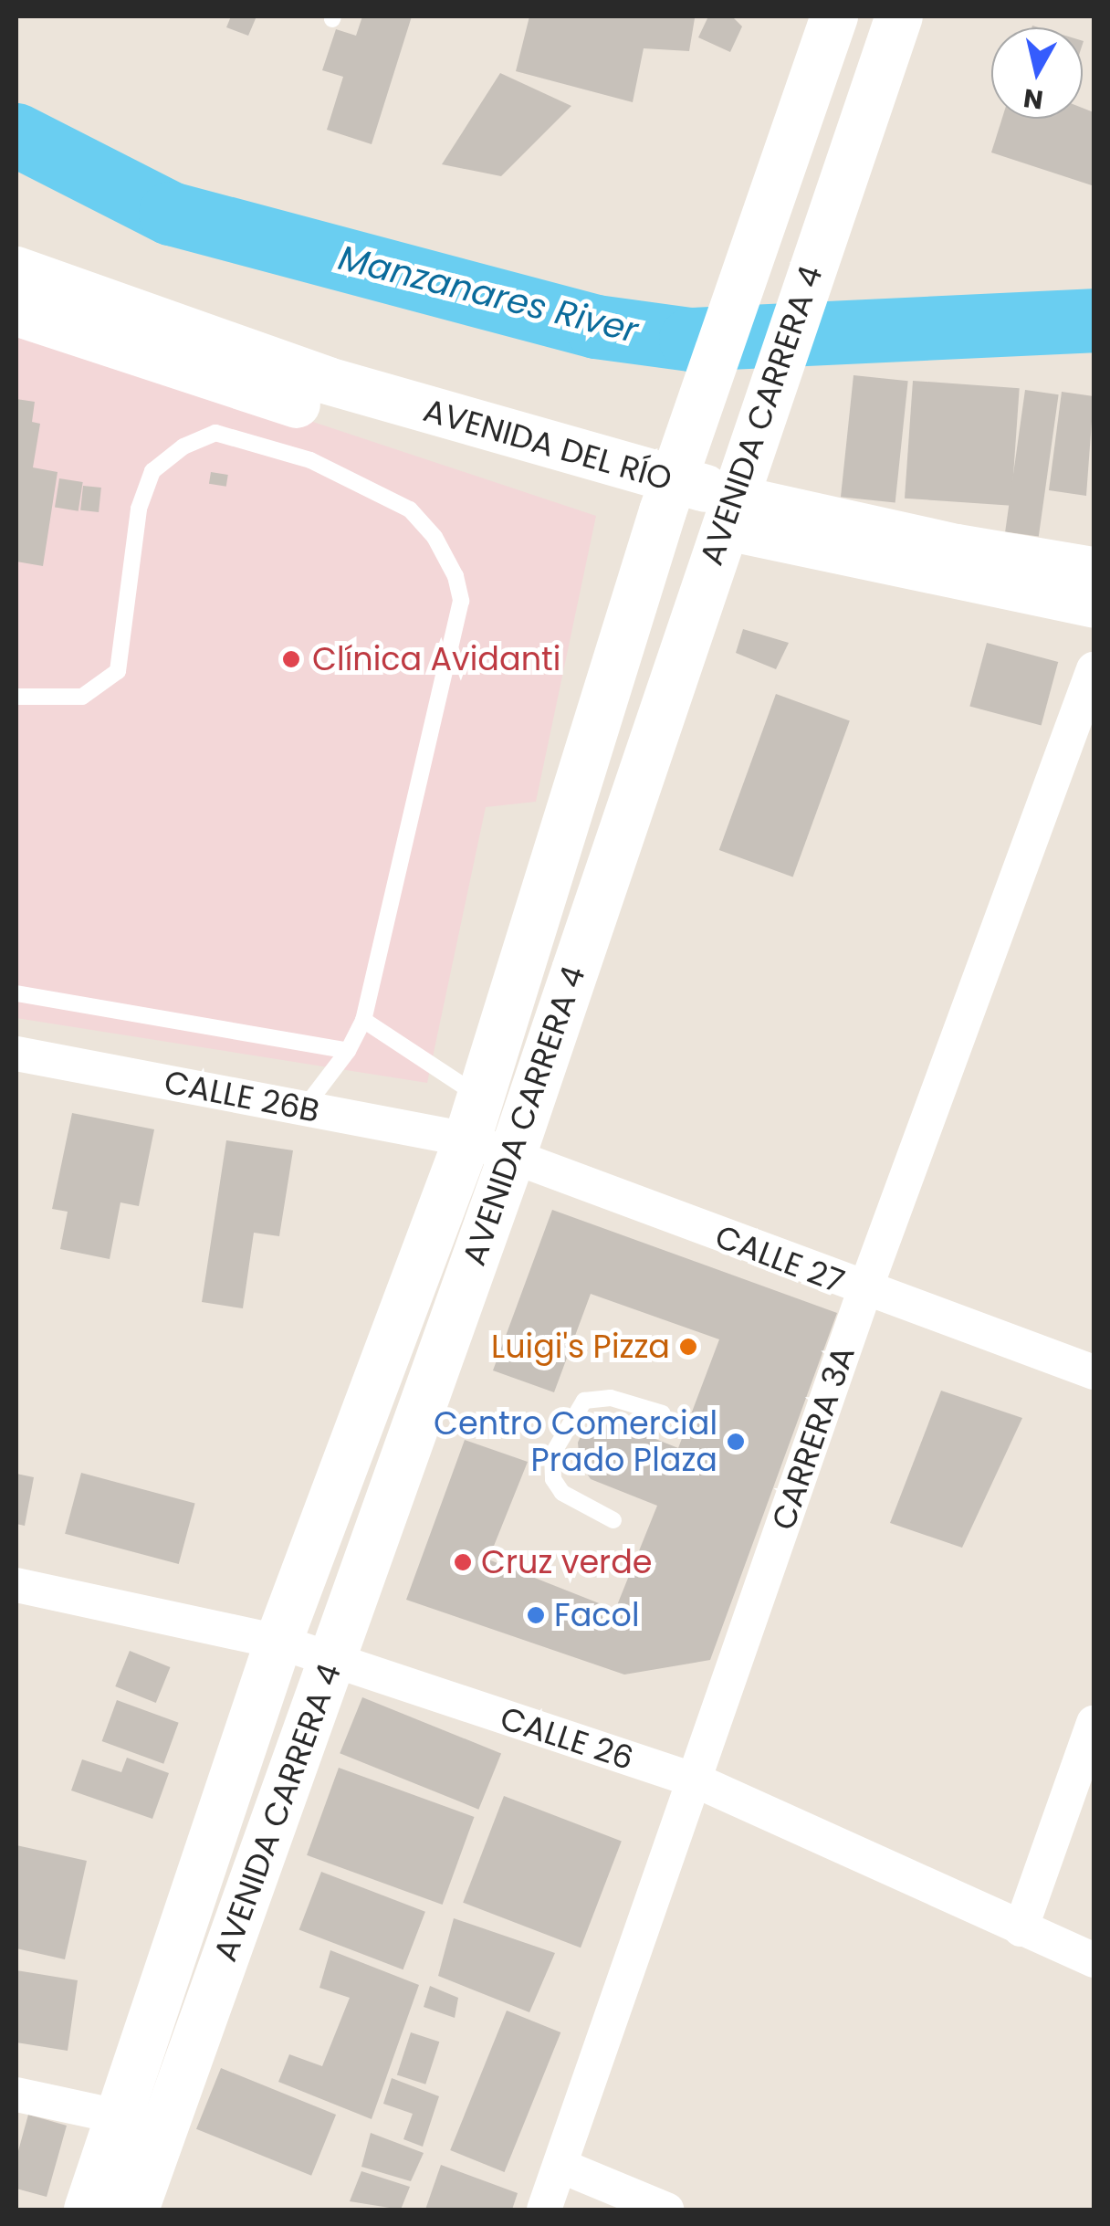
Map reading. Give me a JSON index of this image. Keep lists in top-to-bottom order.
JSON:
{
  "streets": {
    "main road": ["AVENIDA CARRERA 4", "AVENIDA DEL RÍO"],
    "street": [
      "CALLE 26B",
      "CALLE 27",
      "CARRERA 3A",
      "CALLE 26"
    ]
  },
  "crossings": [
    ["AVENIDA CARRERA 4", "AVENIDA DEL RÍO"],
    ["AVENIDA CARRERA 4", "CALLE 26B"],
    ["AVENIDA CARRERA 4", "CALLE 27"],
    ["AVENIDA CARRERA 4", "CALLE 26"],
    ["CALLE 26B", "CALLE 27"],
    ["CALLE 27", "CARRERA 3A"],
    ["CARRERA 3A", "CALLE 26"]
  ],
  "water": ["Manzanares River"],
  "places": [
    "Clínica Avidanti",
    "Luigi's Pizza",
    "Centro Comercial Prado Plaza",
    "Cruz verde",
    "Facol"
  ],
  "north": "bottom"
}
